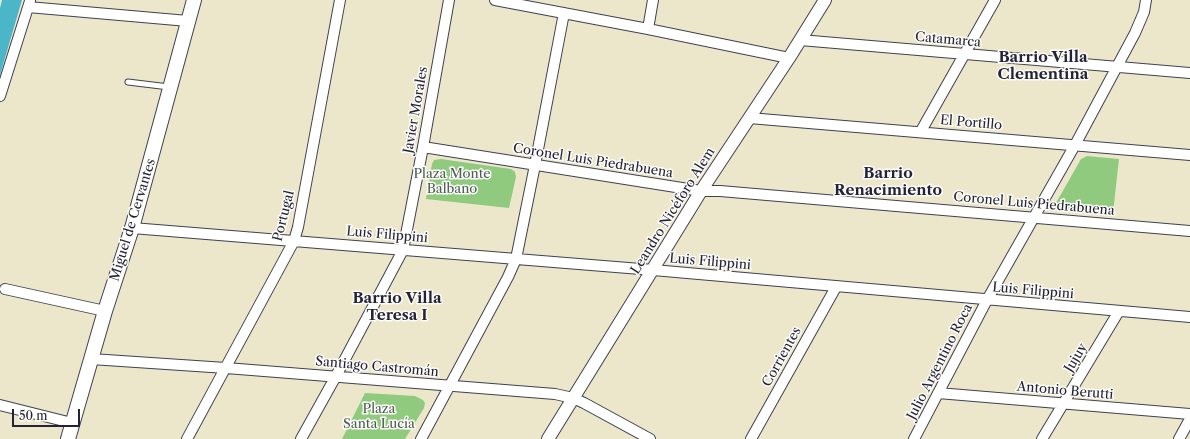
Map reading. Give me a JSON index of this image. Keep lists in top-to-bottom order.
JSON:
{
  "streets": {
    "main road": ["Miguel de Cervantes"],
    "street": [
      "Catamarca",
      "Javier Morales",
      "El Portillo",
      "Coronel Luis Piedrabuena",
      "Leandro Nicéforo Alem",
      "Portugal",
      "Luis Filippini",
      "Corrientes",
      "Jujuy",
      "Julio Argentino Roca",
      "Santiago Castromán",
      "Antonio Berutti"
    ]
  },
  "crossings": [
    ["Catamarca", "Leandro Nicéforo Alem"],
    ["Catamarca", "Julio Argentino Roca"],
    ["Javier Morales", "Coronel Luis Piedrabuena"],
    ["Javier Morales", "Luis Filippini"],
    ["Javier Morales", "Santiago Castromán"],
    ["El Portillo", "Leandro Nicéforo Alem"],
    ["El Portillo", "Julio Argentino Roca"],
    ["Coronel Luis Piedrabuena", "Leandro Nicéforo Alem"],
    ["Coronel Luis Piedrabuena", "Julio Argentino Roca"],
    ["Leandro Nicéforo Alem", "Luis Filippini"],
    ["Leandro Nicéforo Alem", "Santiago Castromán"],
    ["Portugal", "Luis Filippini"],
    ["Portugal", "Santiago Castromán"],
    ["Miguel de Cervantes", "Luis Filippini"],
    ["Miguel de Cervantes", "Santiago Castromán"],
    ["Luis Filippini", "Corrientes"],
    ["Luis Filippini", "Jujuy"],
    ["Luis Filippini", "Julio Argentino Roca"],
    ["Jujuy", "Antonio Berutti"],
    ["Julio Argentino Roca", "Antonio Berutti"]
  ],
  "districts": ["Barrio Villa Clementina", "Barrio Renacimiento", "Barrio Villa Teresa I"],
  "parks": ["Plaza Monte Balbano", "Plaza Santa Lucía"],
  "scale_bar": "50 m"
}
